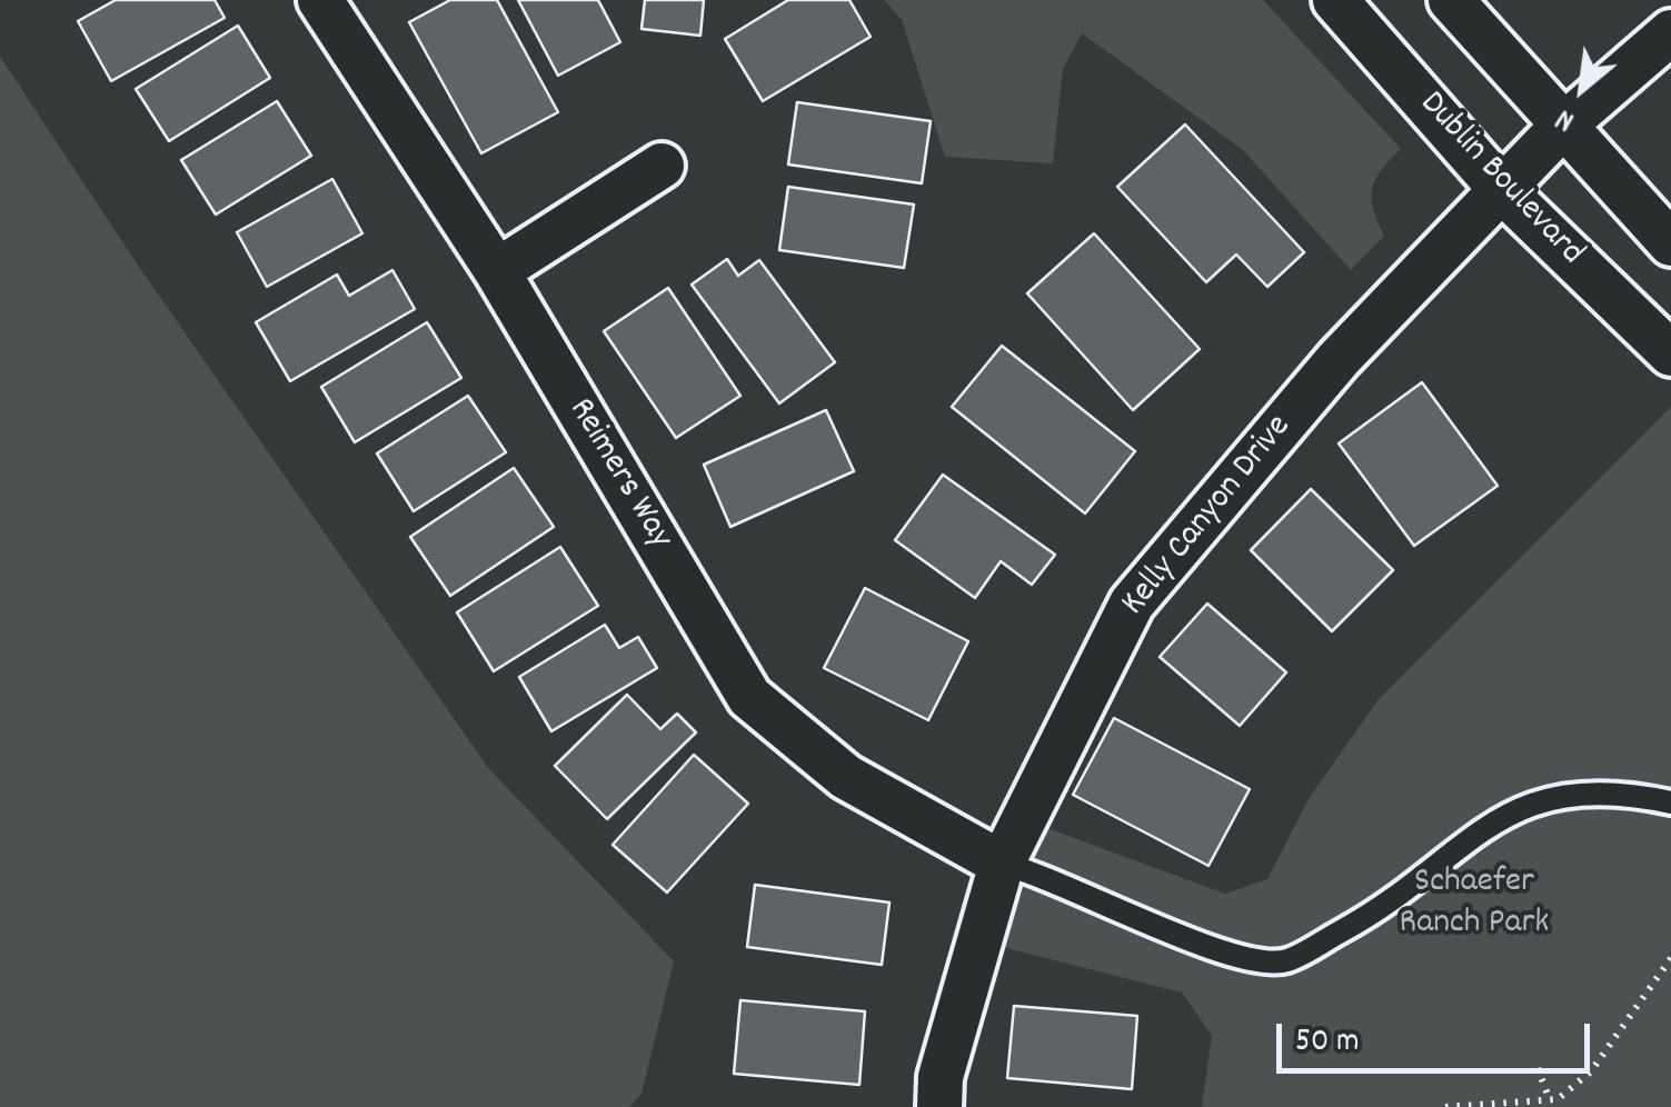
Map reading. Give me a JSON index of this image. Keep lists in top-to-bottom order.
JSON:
{
  "streets": {
    "street": ["Dublin Boulevard", "Reimers Way", "Kelly Canyon Drive"]
  },
  "crossings": [
    ["Dublin Boulevard", "Kelly Canyon Drive"],
    ["Reimers Way", "Kelly Canyon Drive"]
  ],
  "parks": ["Schaefer Ranch Park"],
  "scale_bar": "50 m",
  "north": "bottom left"
}
